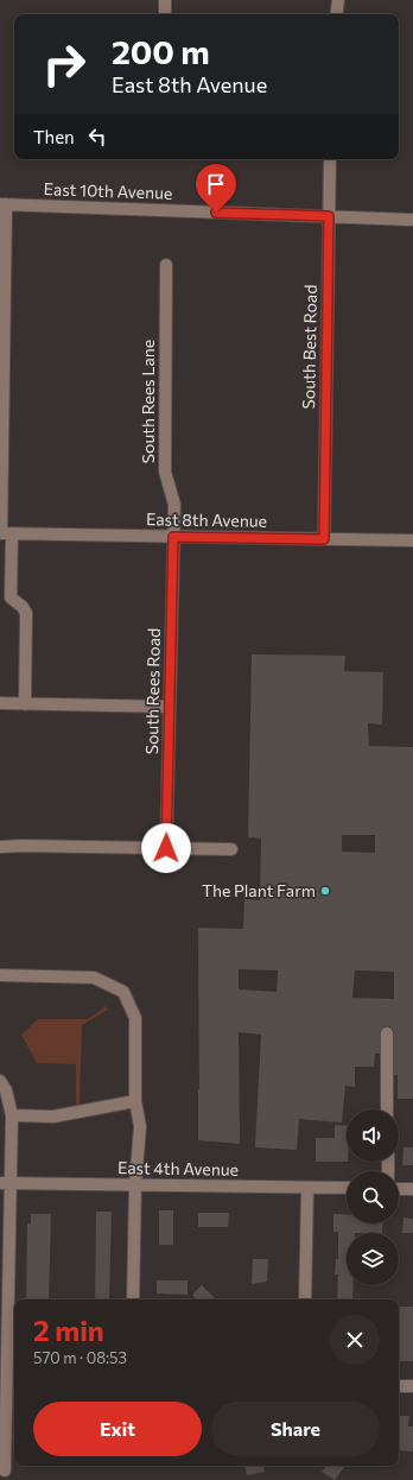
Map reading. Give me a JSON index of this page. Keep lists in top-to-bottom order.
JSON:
{
  "streets": {
    "street": [
      "East 10th Avenue",
      "South Best Road",
      "South Rees Lane",
      "East 8th Avenue",
      "South Rees Road",
      "East 4th Avenue"
    ]
  },
  "crossings": [
    ["East 10th Avenue", "South Best Road"],
    ["South Best Road", "East 8th Avenue"],
    ["South Rees Lane", "East 8th Avenue"],
    ["South Rees Lane", "South Rees Road"],
    ["East 8th Avenue", "South Rees Road"]
  ],
  "places": ["The Plant Farm"],
  "page": {
    "turn": ["200 m", "East 8th Avenue"],
    "then": "Then",
    "heading": ["2 min", "570 m · 08:53"],
    "buttons": ["Exit", "Share"]
  }
}
